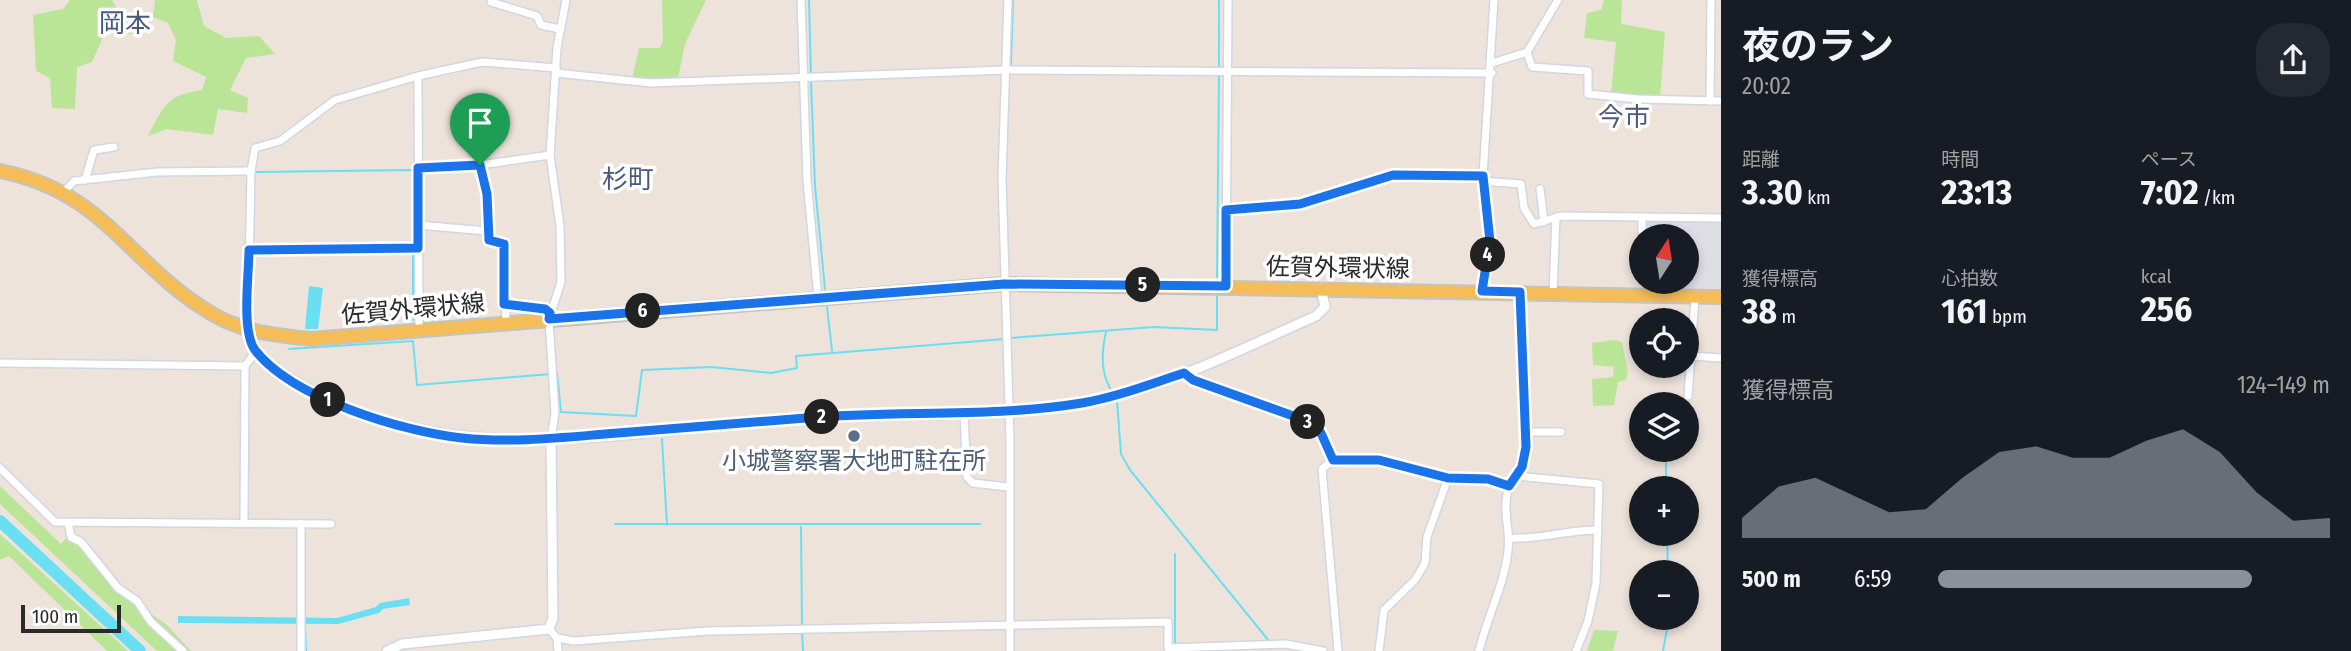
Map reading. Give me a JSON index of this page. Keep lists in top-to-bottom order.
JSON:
{
  "streets": {
    "main road": ["佐賀外環状線"]
  },
  "districts": ["岡本", "今市", "杉町"],
  "places": ["小城警察署大地町駐在所"],
  "scale_bar": "100 m",
  "north": "top",
  "page": {
    "heading": ["夜のラン", "20:02"],
    "stats": [
      ["距離", "3.30 km"],
      ["時間", "23:13"],
      ["ペース", "7:02 /km"],
      ["獲得標高", "38 m"],
      ["心拍数", "161 bpm"],
      ["kcal", "256"]
    ],
    "map_buttons": ["+", "−"],
    "pins": [
      "4",
      "5",
      "6",
      "1",
      "2",
      "3"
    ],
    "chart": ["獲得標高", "124–149 m"],
    "list": [
      {
        "name": "500 m",
        "note": "6:59"
      }
    ],
    "scale": "100 m"
  }
}
